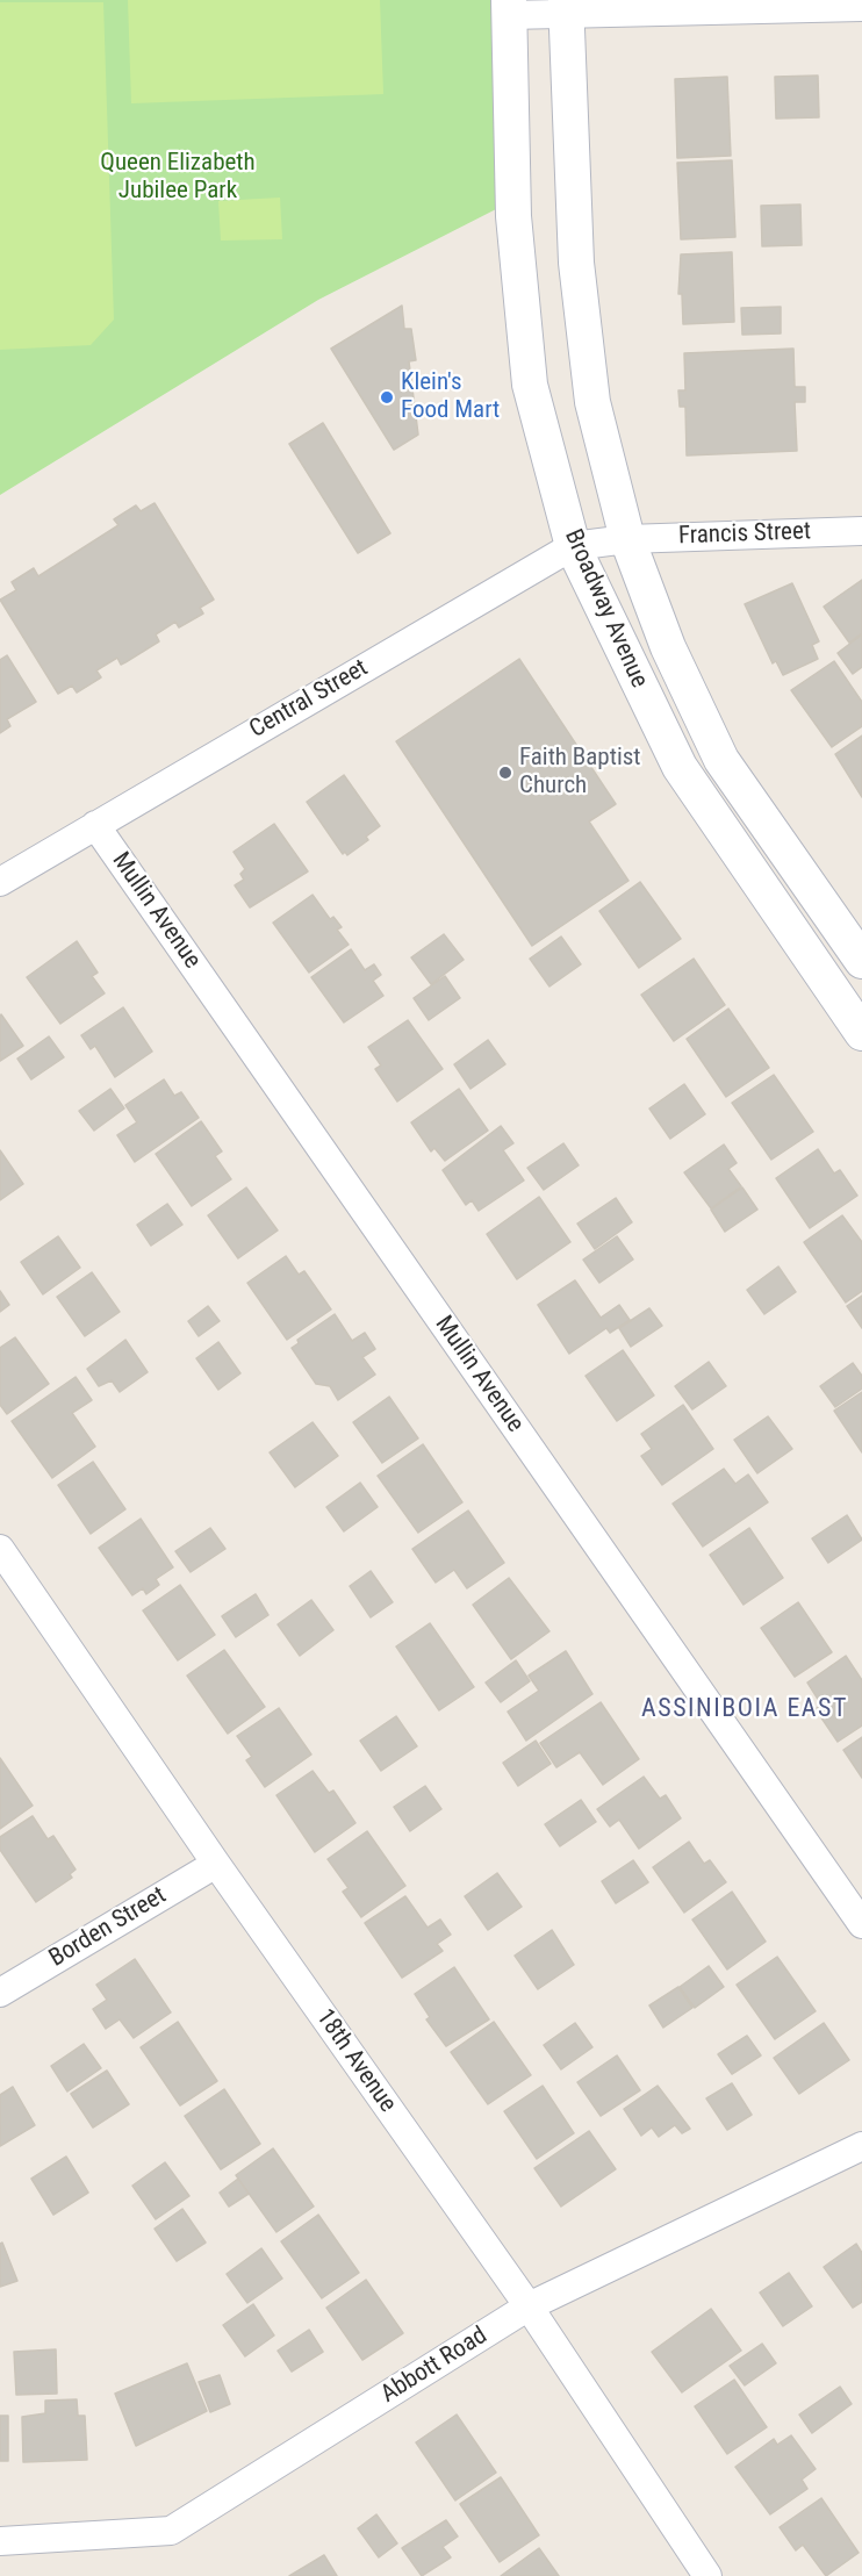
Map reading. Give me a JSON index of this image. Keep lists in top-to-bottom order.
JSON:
{
  "streets": {
    "street": [
      "Francis Street",
      "Broadway Avenue",
      "Central Street",
      "Mullin Avenue",
      "Borden Street",
      "18th Avenue",
      "Abbott Road"
    ]
  },
  "crossings": [
    ["Francis Street", "Broadway Avenue"],
    ["Francis Street", "Central Street"],
    ["Broadway Avenue", "Central Street"],
    ["Central Street", "Mullin Avenue"],
    ["Borden Street", "18th Avenue"],
    ["18th Avenue", "Abbott Road"]
  ],
  "districts": ["ASSINIBOIA EAST"],
  "parks": ["Queen Elizabeth Jubilee Park"],
  "places": ["Klein's Food Mart", "Faith Baptist Church"]
}
